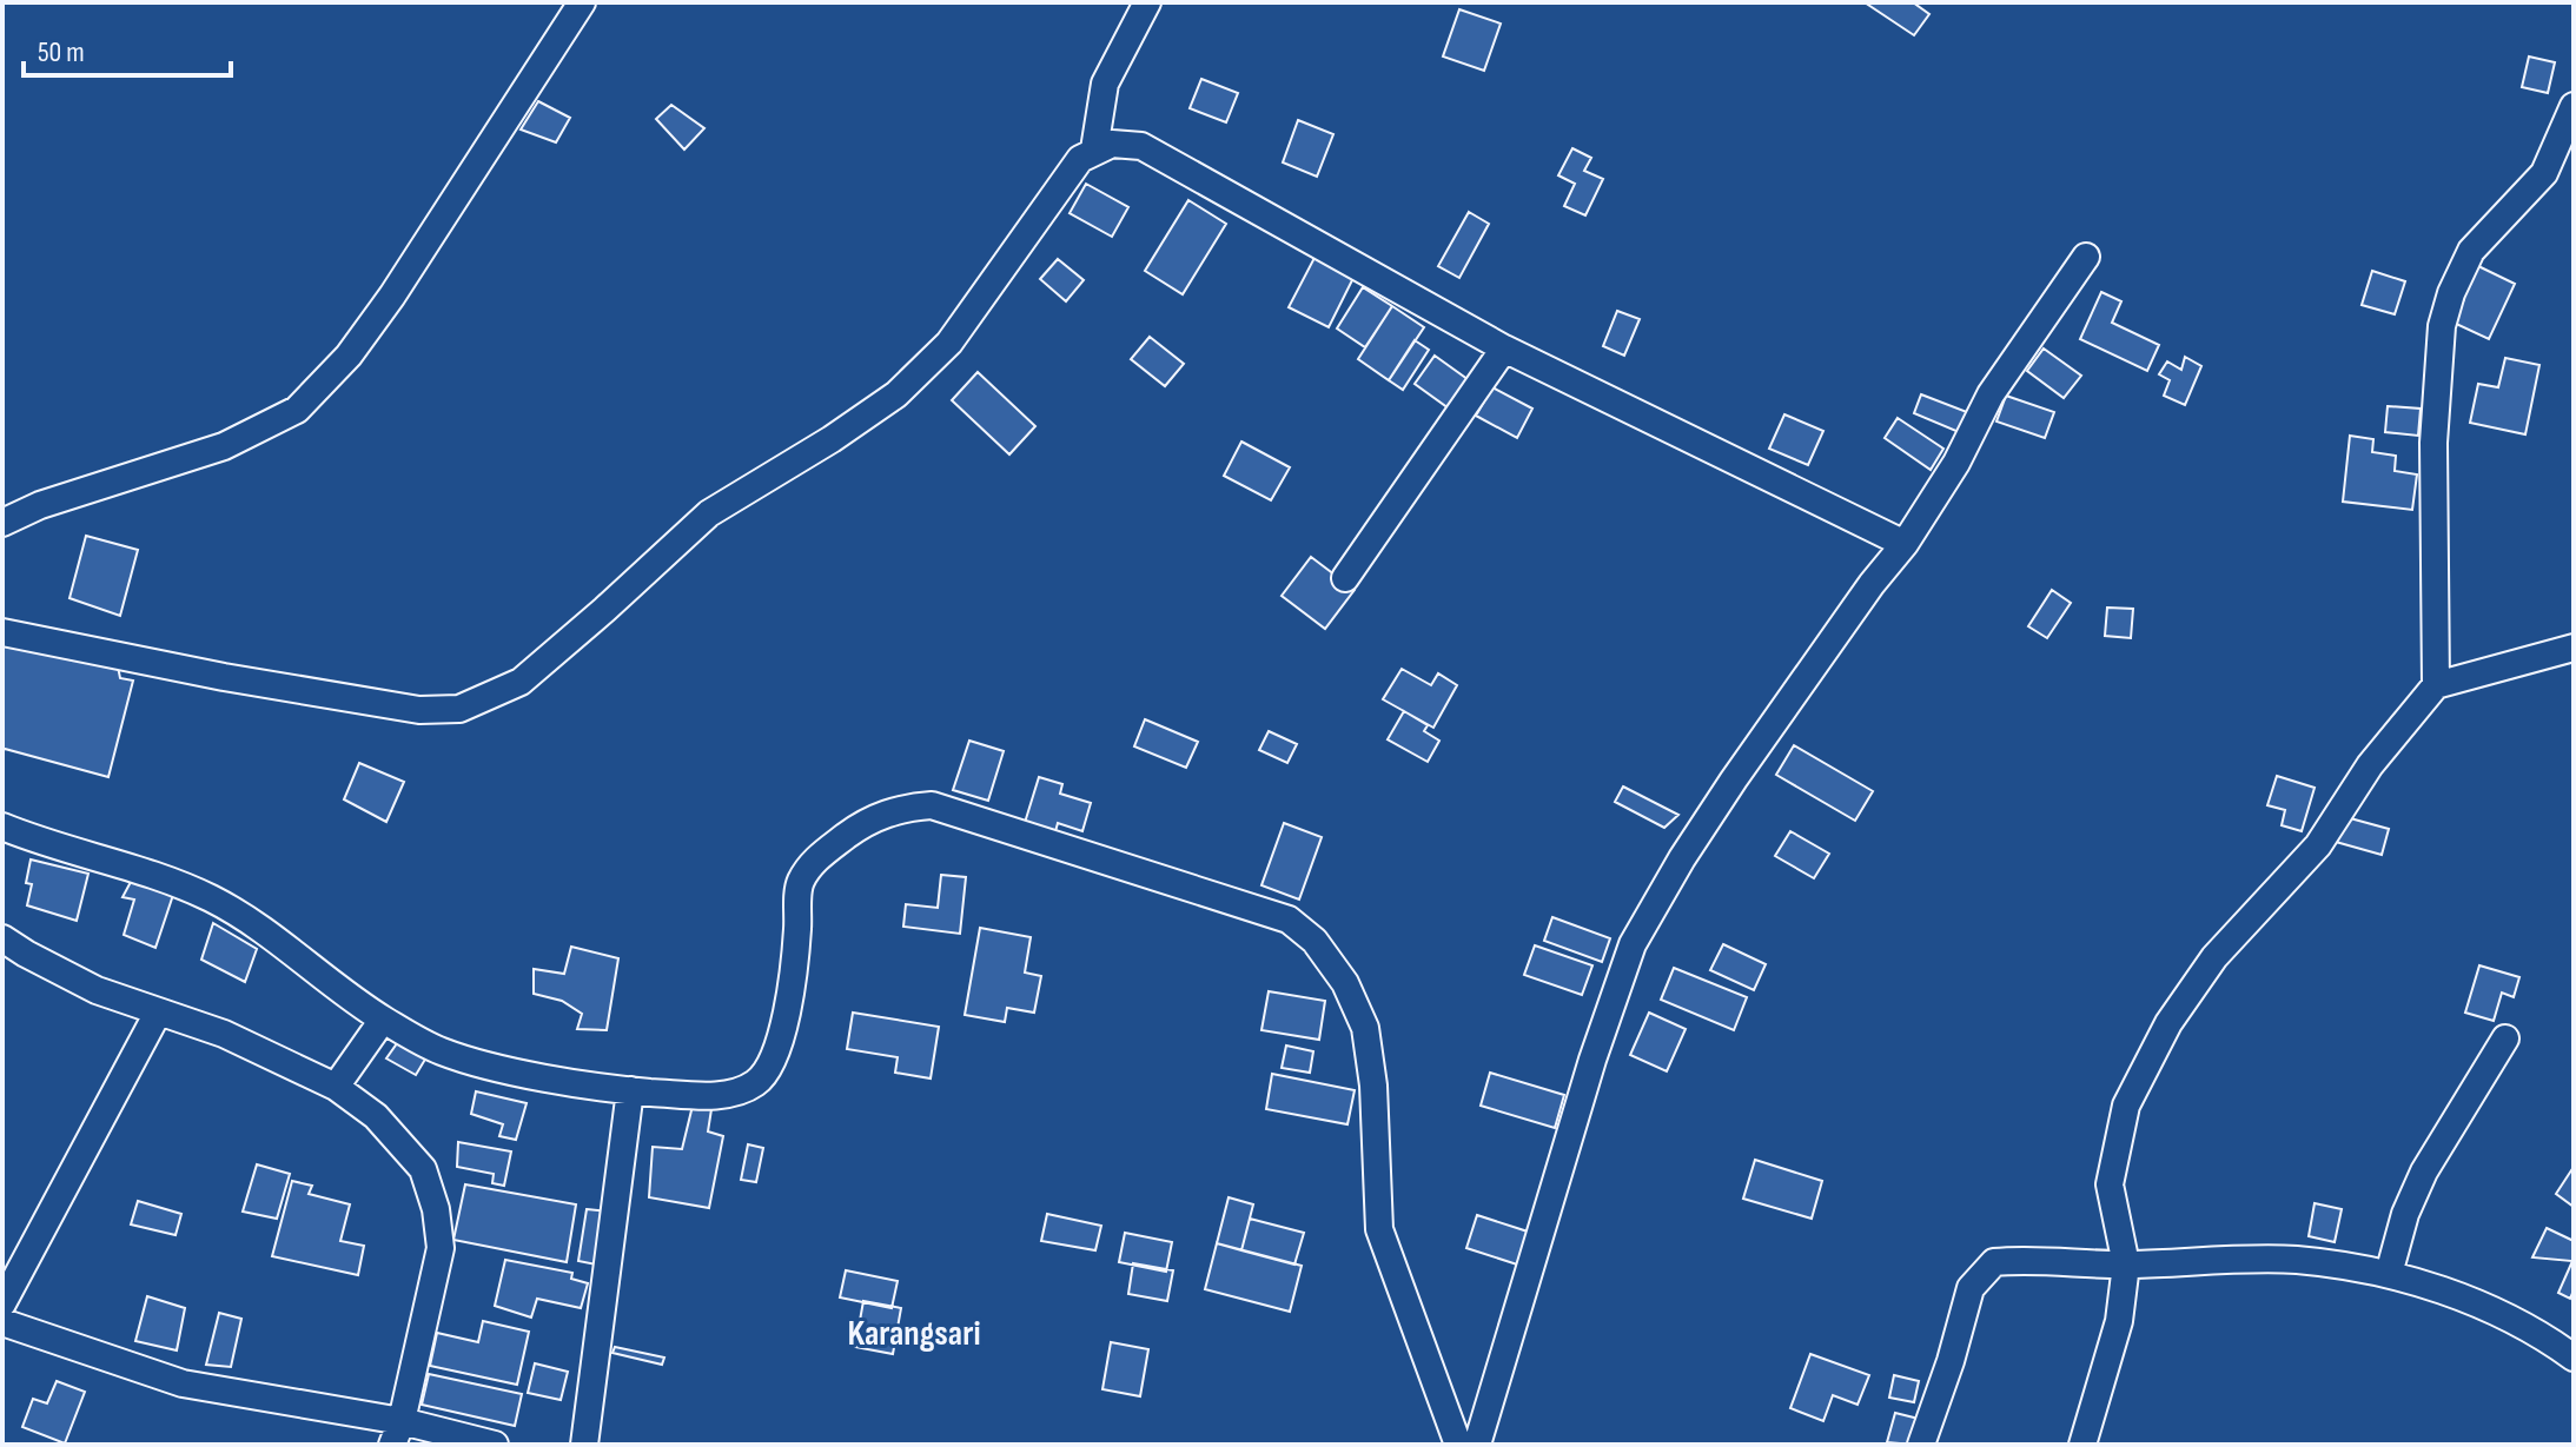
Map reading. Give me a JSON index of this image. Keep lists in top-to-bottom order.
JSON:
{
  "districts": ["Karangsari"],
  "scale_bar": "50 m"
}
